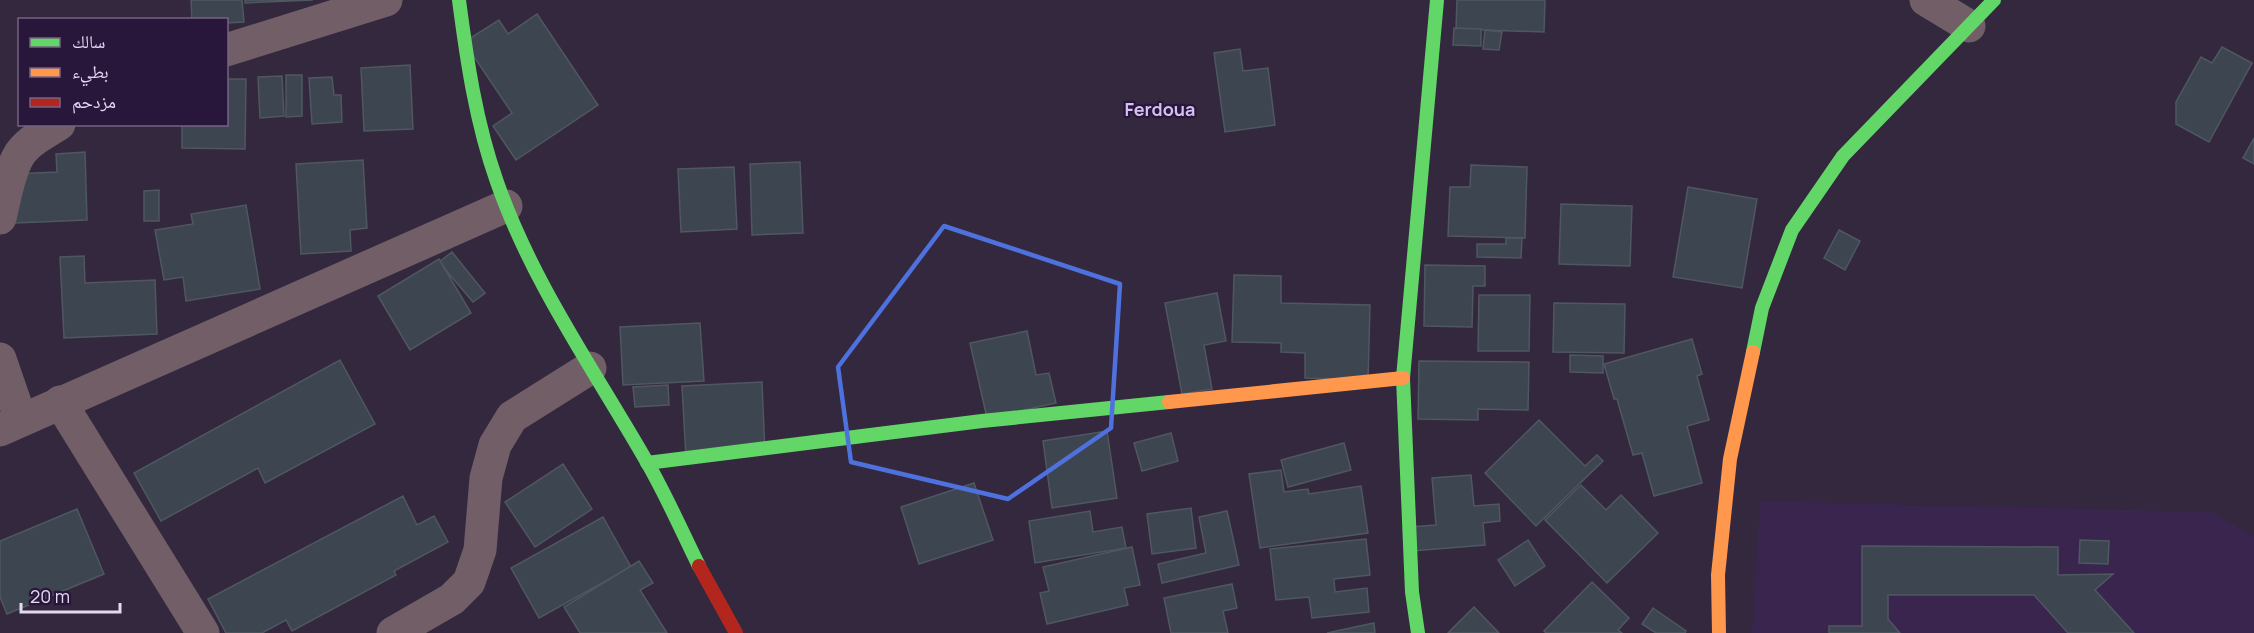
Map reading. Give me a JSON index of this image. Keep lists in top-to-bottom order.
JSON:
{
  "districts": ["Ferdoua"],
  "legend": ["سالك", "بطيء", "مزدحم"],
  "scale_bar": "20 m"
}
